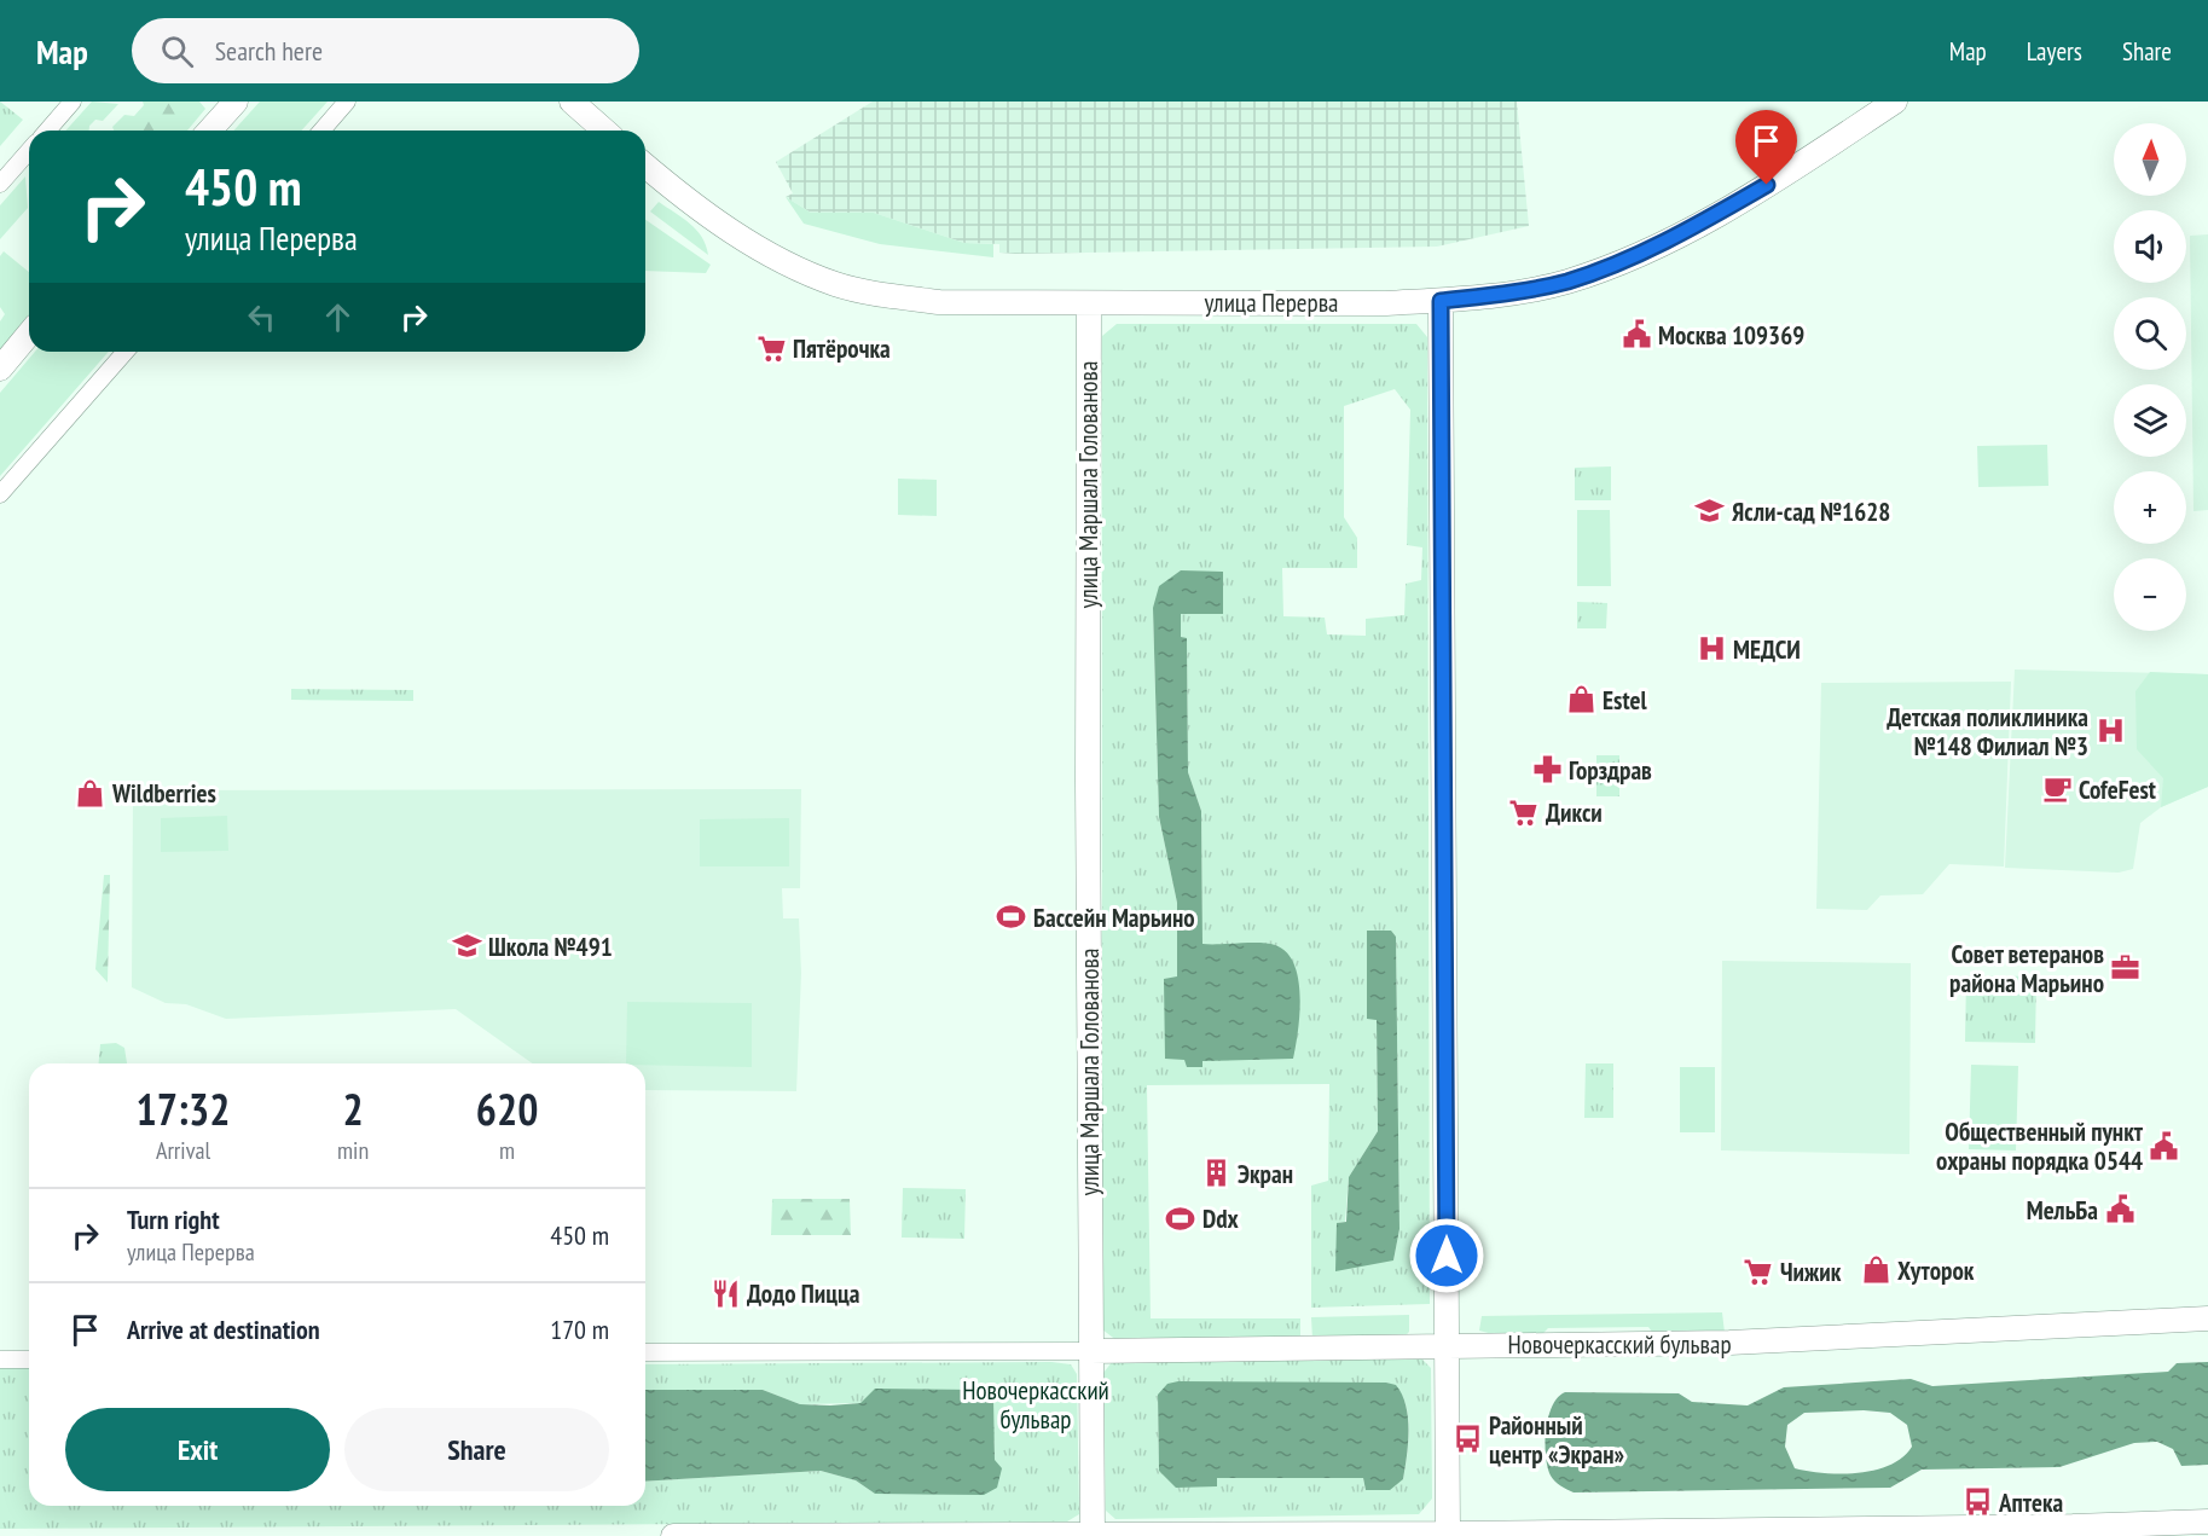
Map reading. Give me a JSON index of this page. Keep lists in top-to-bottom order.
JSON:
{
  "streets": {
    "street": ["улица Перерва", "улица Маршала Голованова", "Новочеркасский бульвар"]
  },
  "crossings": [
    ["улица Перерва", "улица Маршала Голованова"],
    ["улица Маршала Голованова", "Новочеркасский бульвар"]
  ],
  "parks": ["Новочеркасский бульвар"],
  "places": {
    "public building": ["Москва 109369", "Общественный пункт охраны порядка 0544", "МельБа"],
    "supermarket": ["Пятёрочка", "Дикси", "Чижик"],
    "school or university": ["Ясли-сад №1628", "Школа №491"],
    "hospital": ["МЕДСИ", "Детская поликлиника №148 Филиал №3"],
    "shop": ["Estel", "Wildberries", "Хуторок"],
    "pharmacy": ["Горздрав"],
    "cafe": ["CofeFest"],
    "sports": ["Бассейн Марьино", "Ddx"],
    "office": ["Совет ветеранов района Марьино"],
    "building": ["Экран"],
    "restaurant": ["Додо Пицца"],
    "bus stop": ["Районный центр «Экран»", "Аптека"]
  },
  "north": "top",
  "page": {
    "header": "Map",
    "search": "Search here",
    "nav": ["Map", "Layers", "Share"],
    "map_buttons": ["+", "−"],
    "turn": ["450 m", "улица Перерва"],
    "eta": [
      "17:32",
      "Arrival",
      "2",
      "min",
      "620",
      "m"
    ],
    "list": [
      {
        "name": "Turn right",
        "note": "улица Перерва",
        "value": "450 m"
      },
      {
        "name": "Arrive at destination",
        "value": "170 m"
      }
    ],
    "buttons": ["Exit", "Share"]
  }
}
